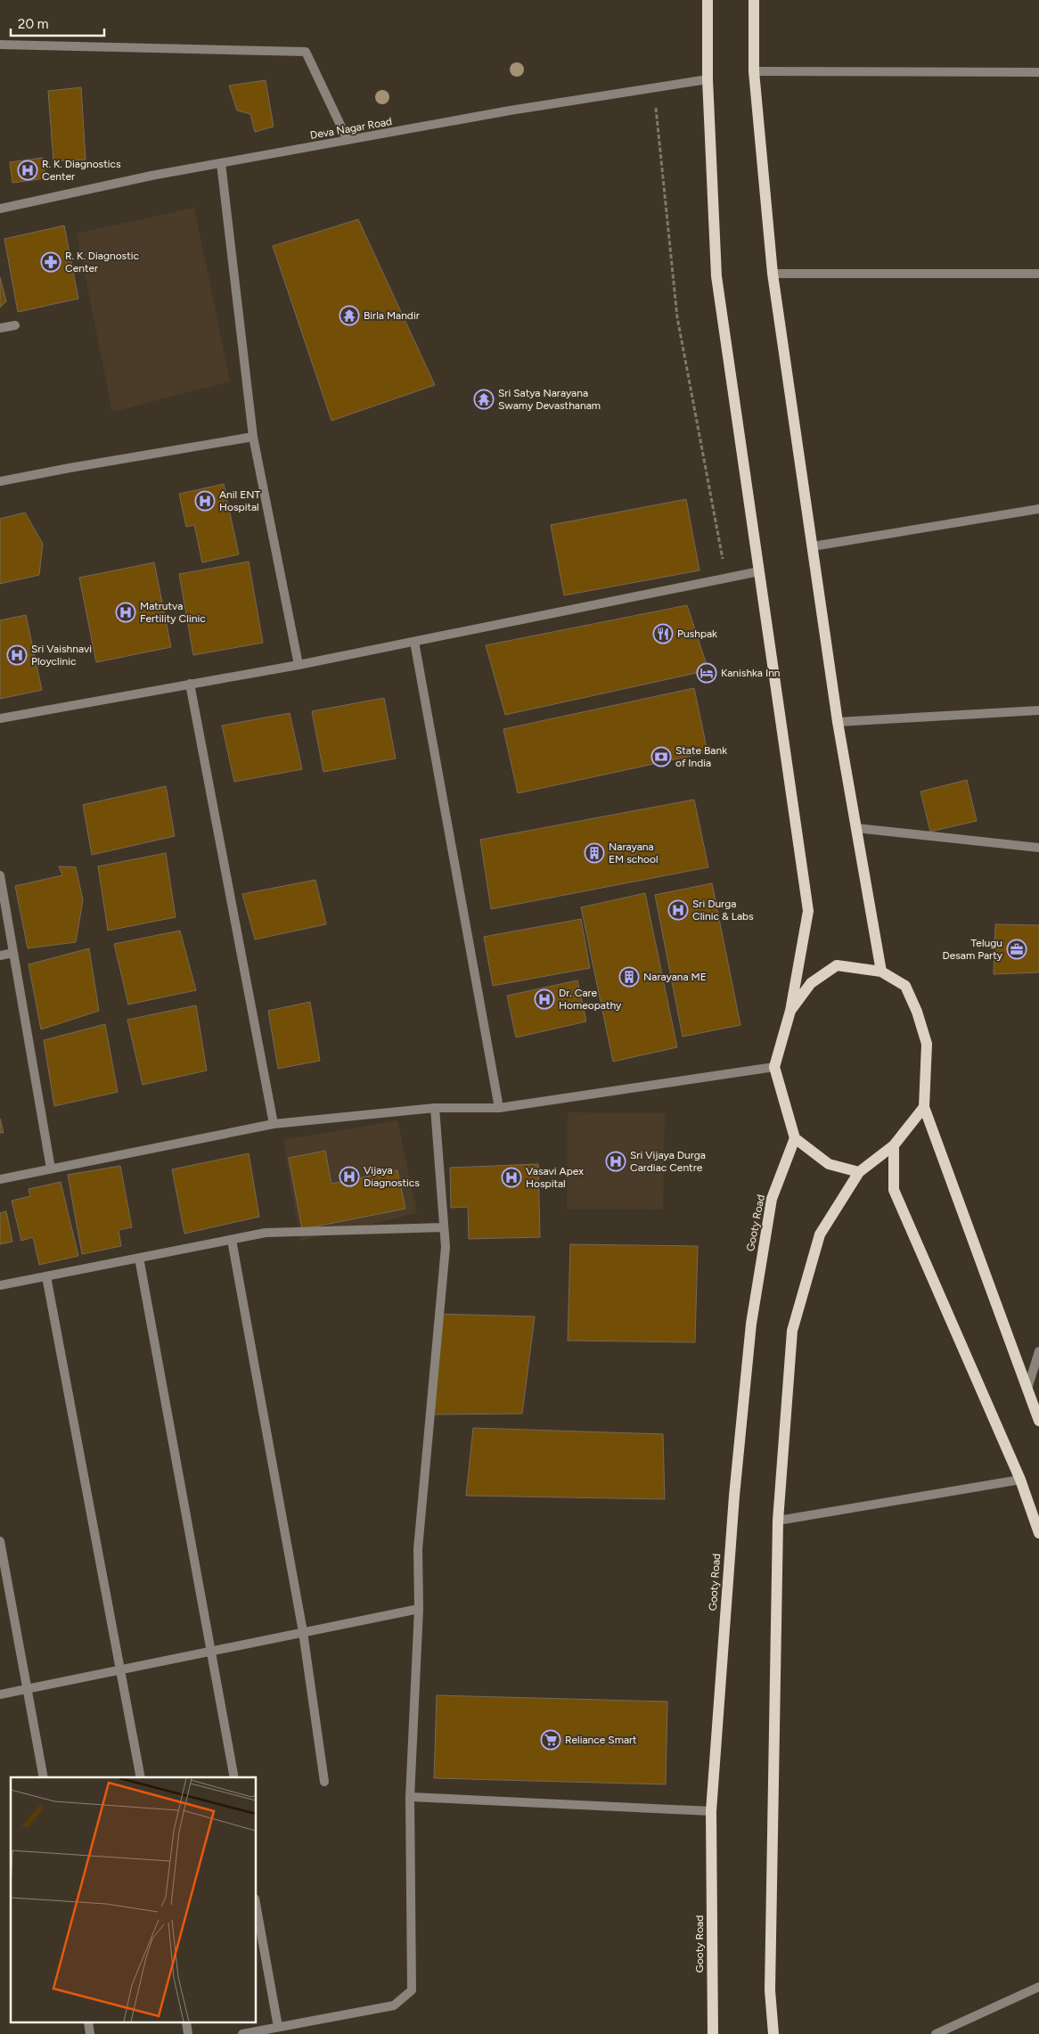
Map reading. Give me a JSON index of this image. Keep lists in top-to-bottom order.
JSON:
{
  "streets": {
    "main road": ["Gooty Road"],
    "street": ["Deva Nagar Road"]
  },
  "places": {
    "hospital": [
      "R. K. Diagnostics Center",
      "Anil ENT Hospital",
      "Matrutva Fertility Clinic",
      "Sri Vaishnavi Ployclinic",
      "Sri Durga Clinic & Labs",
      "Dr. Care Homeopathy",
      "Sri Vijaya Durga Cardiac Centre",
      "Vijaya Diagnostics",
      "Vasavi Apex Hospital"
    ],
    "pharmacy": ["R. K. Diagnostic Center"],
    "temple": ["Birla Mandir", "Sri Satya Narayana Swamy Devasthanam"],
    "restaurant": ["Pushpak"],
    "hotel": ["Kanishka Inn"],
    "bank": ["State Bank of India"],
    "building": ["Narayana EM school", "Narayana ME"],
    "office": ["Telugu Desam Party"],
    "supermarket": ["Reliance Smart"]
  },
  "scale_bar": "20 m"
}
